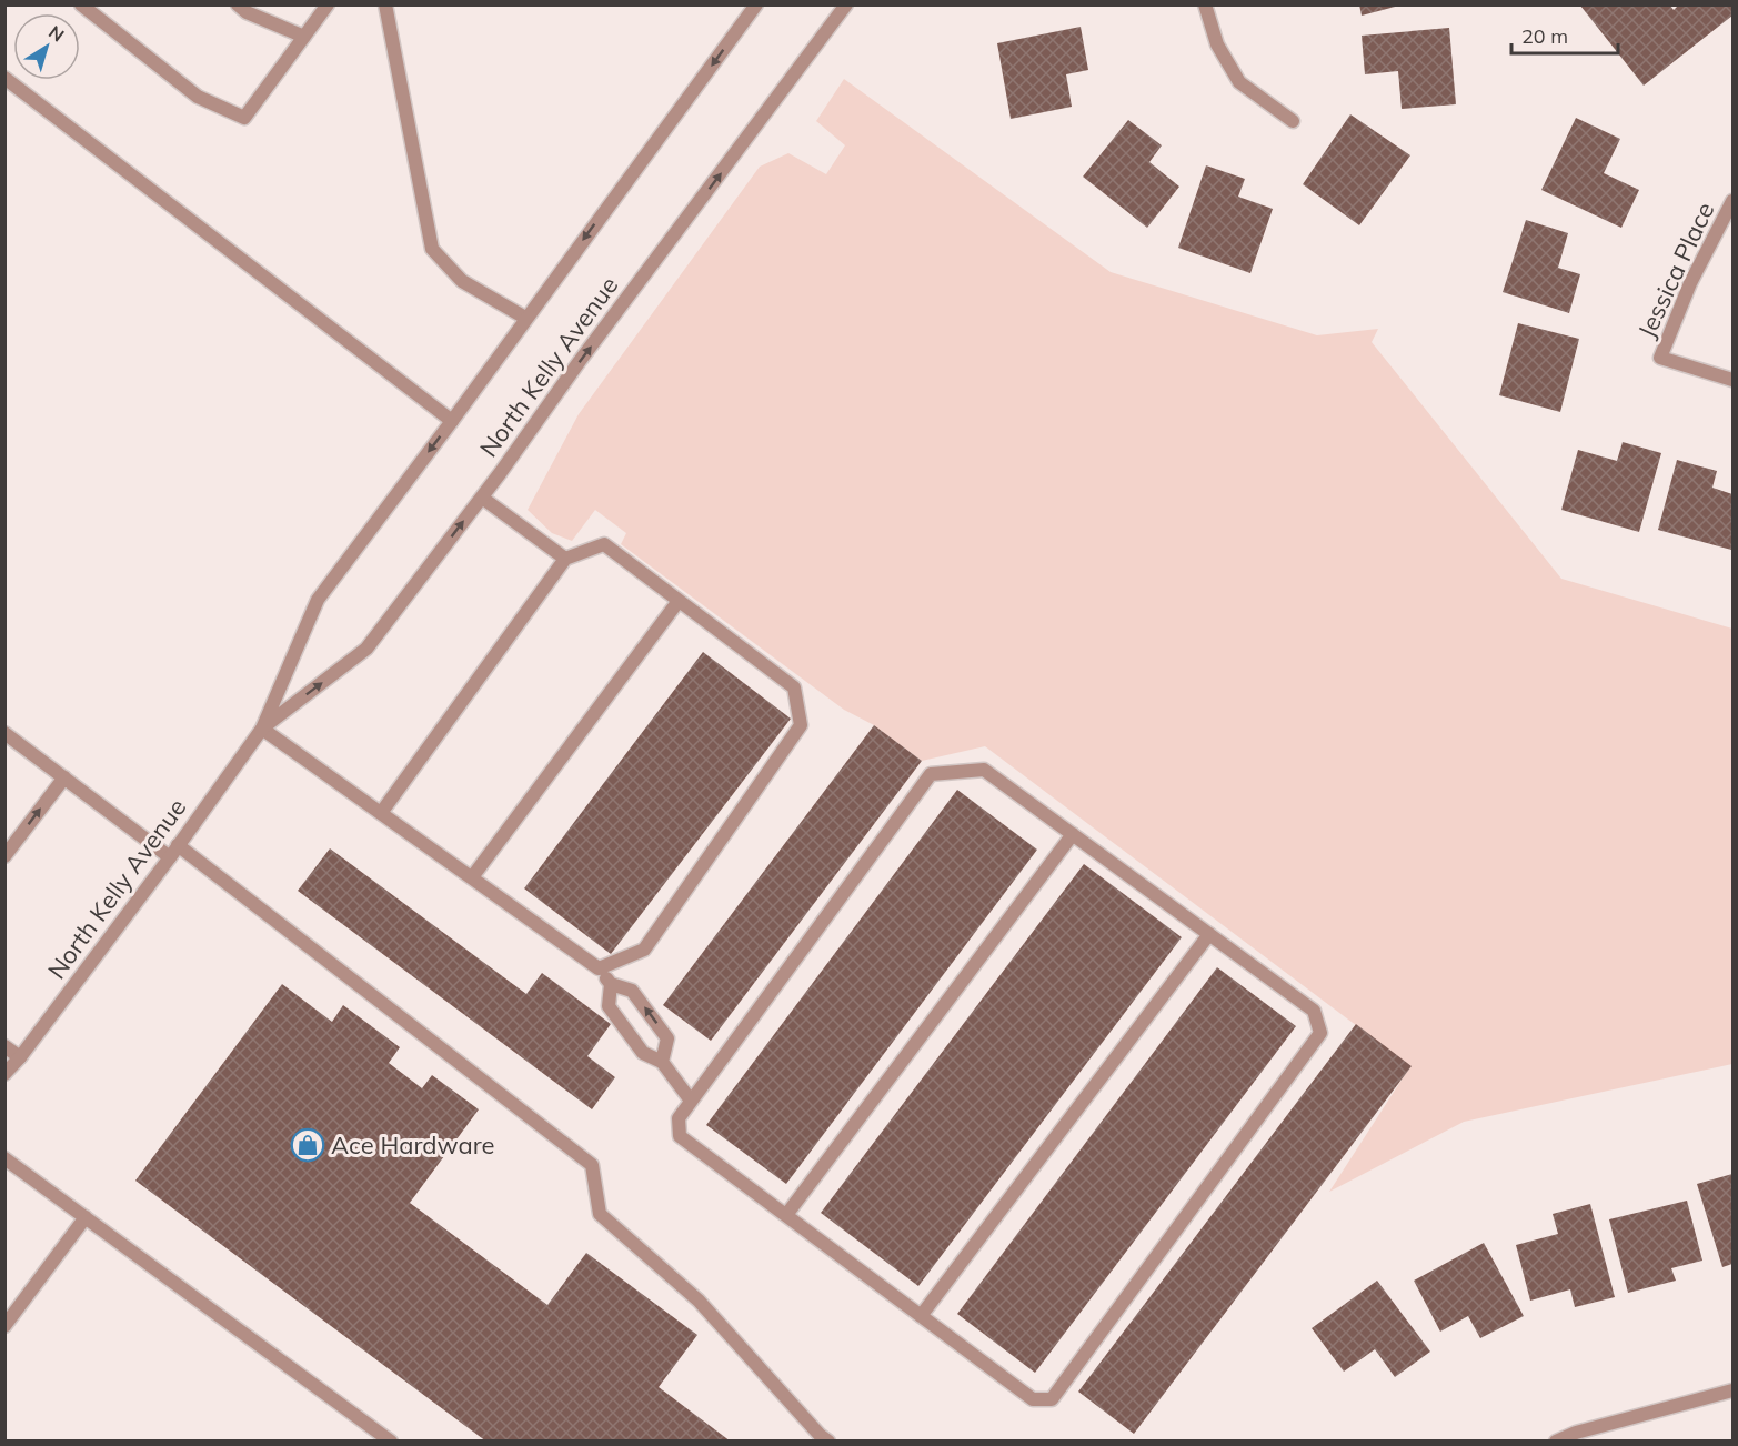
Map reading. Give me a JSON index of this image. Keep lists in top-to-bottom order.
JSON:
{
  "streets": {
    "street": ["Jessica Place", "North Kelly Avenue"]
  },
  "places": {
    "shop": ["Ace Hardware"]
  },
  "scale_bar": "20 m",
  "north": "top right"
}
